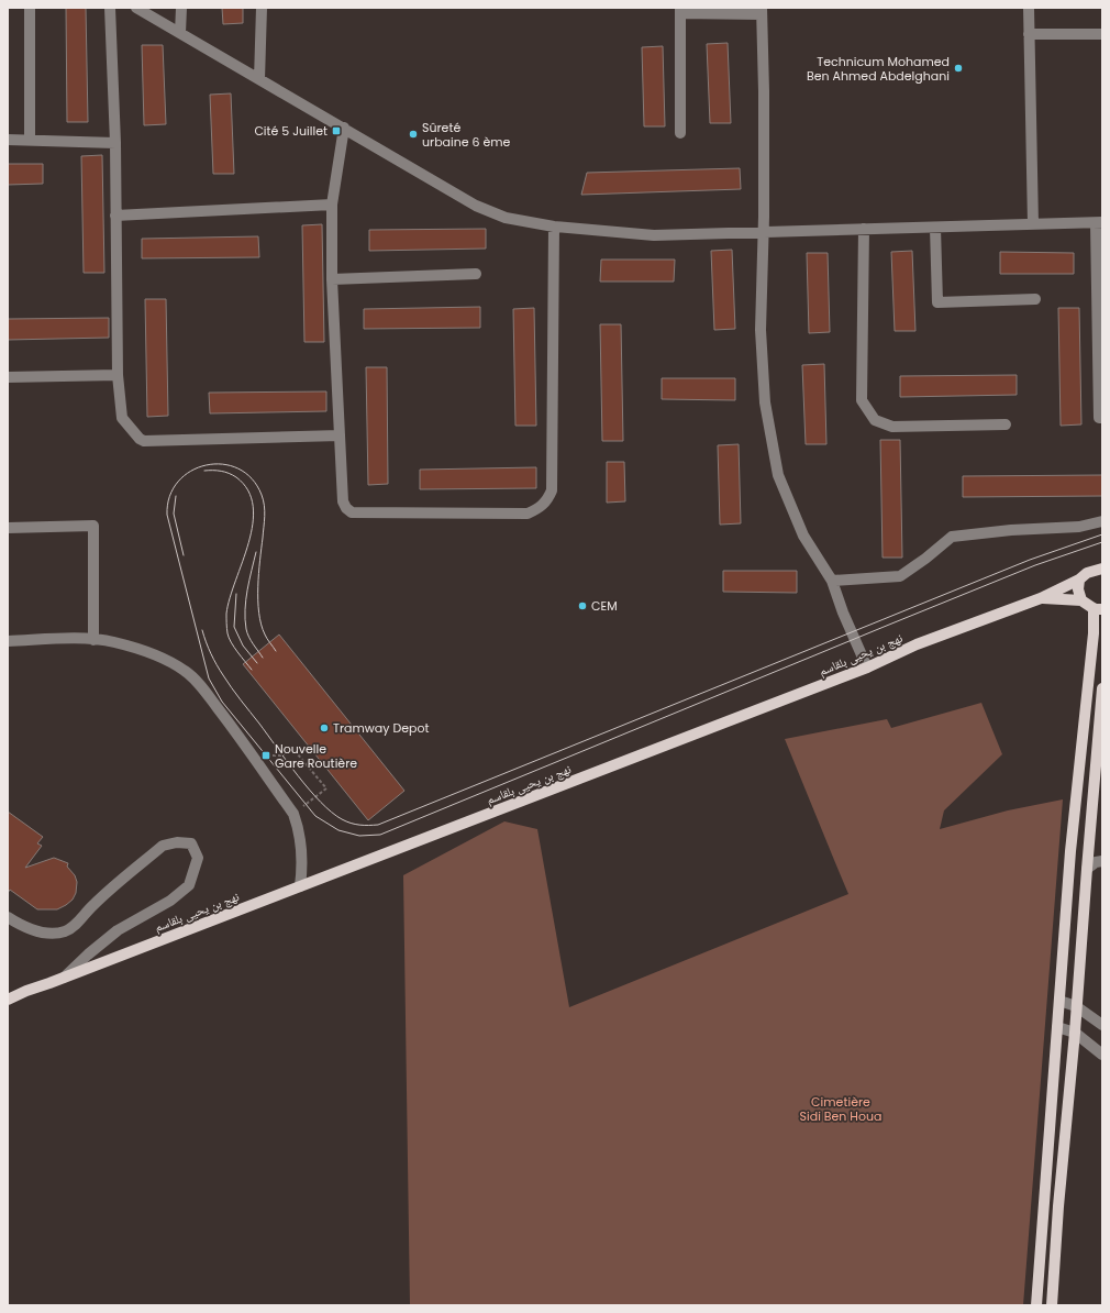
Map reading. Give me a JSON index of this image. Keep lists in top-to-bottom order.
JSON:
{
  "streets": {
    "main road": ["نهج بن يحيى بلقاسم"]
  },
  "parks": ["Cimetière Sidi Ben Houa"],
  "places": {
    "other": [
      "Technicum Mohamed Ben Ahmed Abdelghani",
      "Sûreté urbaine 6 ème",
      "CEM",
      "Tramway Depot"
    ],
    "transit": ["Cité 5 Juillet", "Nouvelle Gare Routière"]
  }
}
